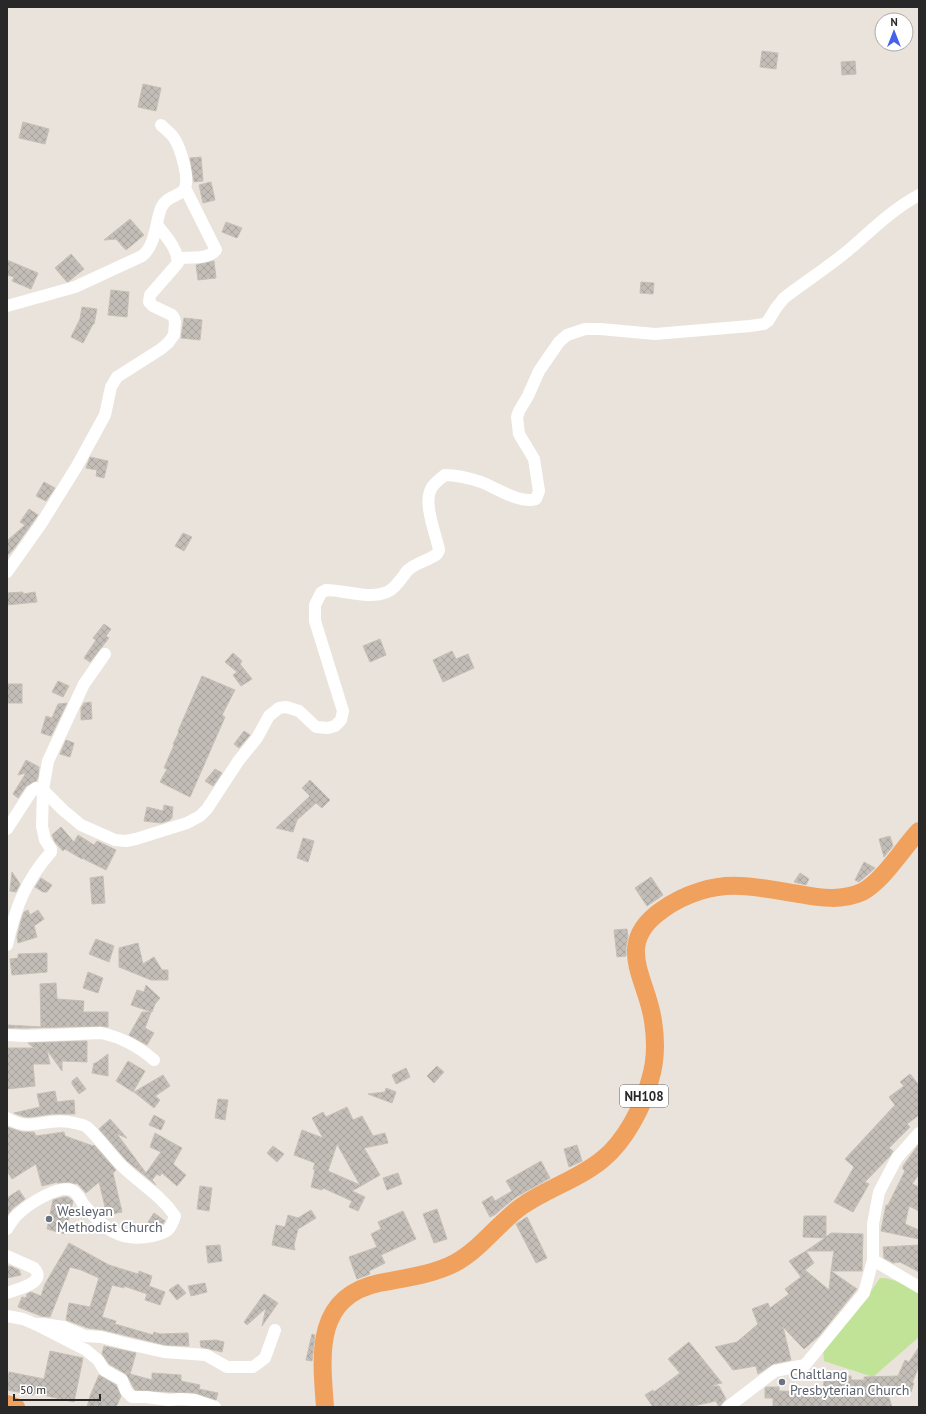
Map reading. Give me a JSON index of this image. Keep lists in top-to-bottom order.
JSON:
{
  "streets": {
    "highway": ["NH108"]
  },
  "places": ["Wesleyan Methodist Church", "Chaltlang Presbyterian Church"],
  "scale_bar": "50 m",
  "north": "top"
}
